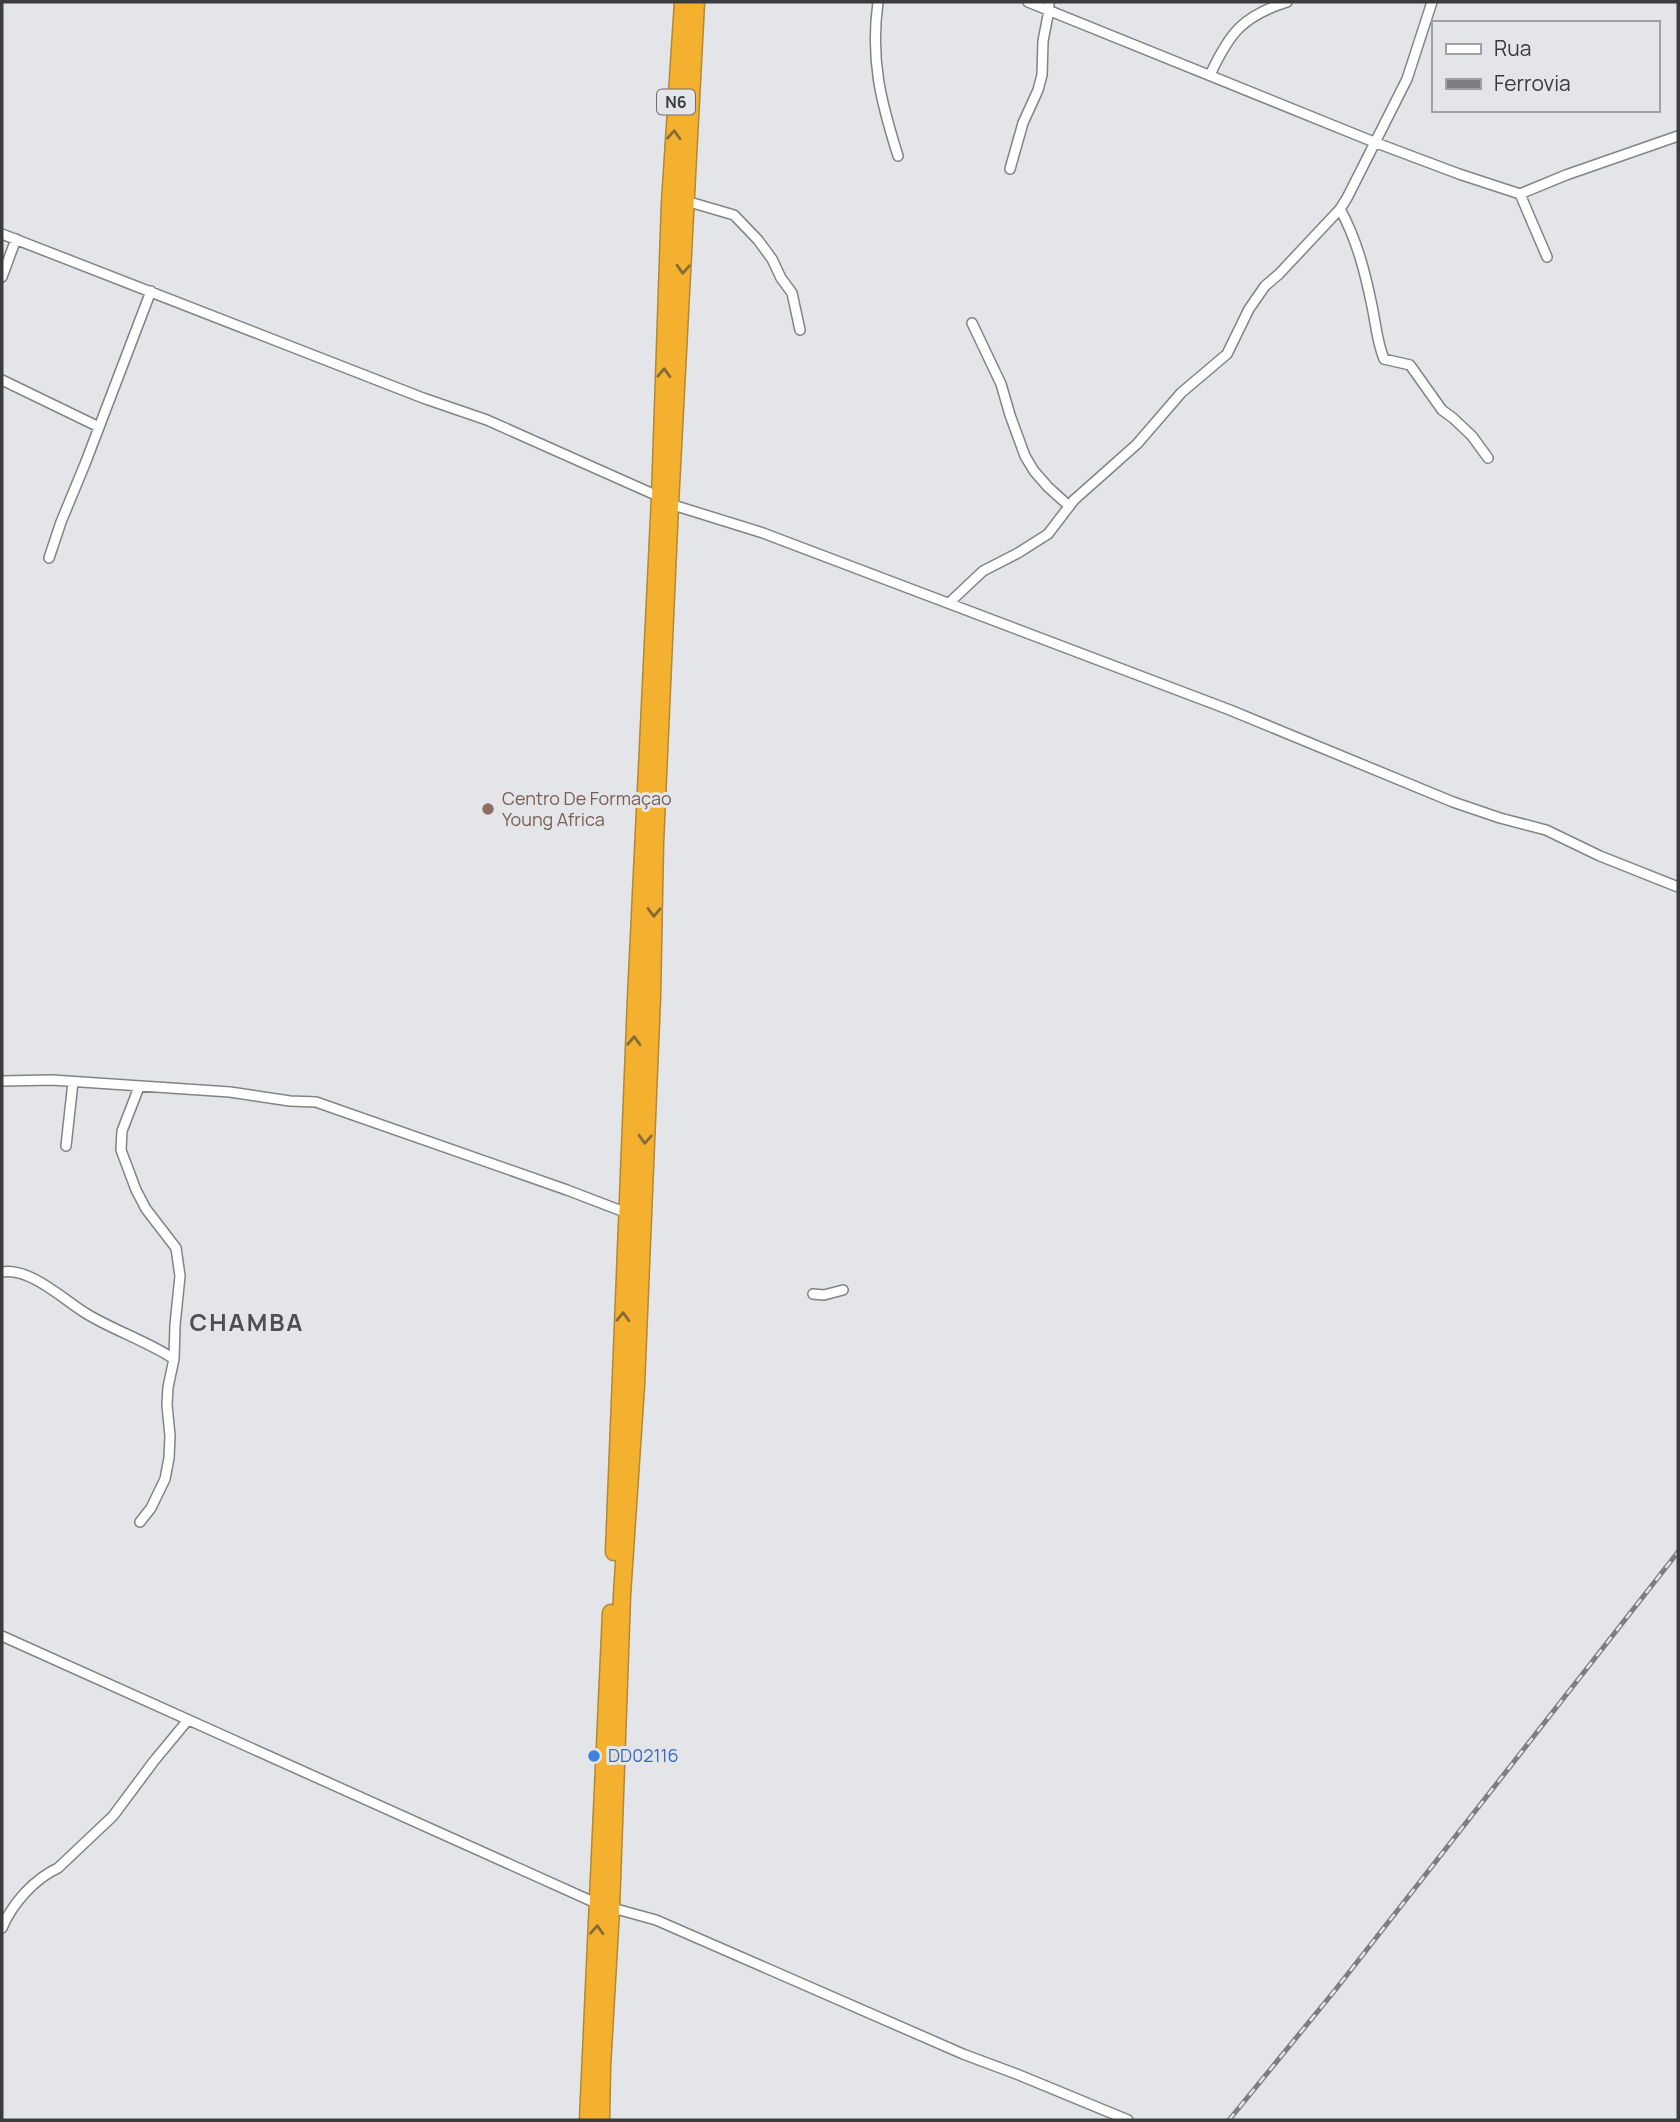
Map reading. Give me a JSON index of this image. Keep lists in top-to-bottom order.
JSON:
{
  "streets": {
    "highway": ["N6"]
  },
  "districts": ["CHAMBA"],
  "places": ["Centro De Formaçao Young Africa", "DD02116"],
  "legend": ["Rua", "Ferrovia"]
}
